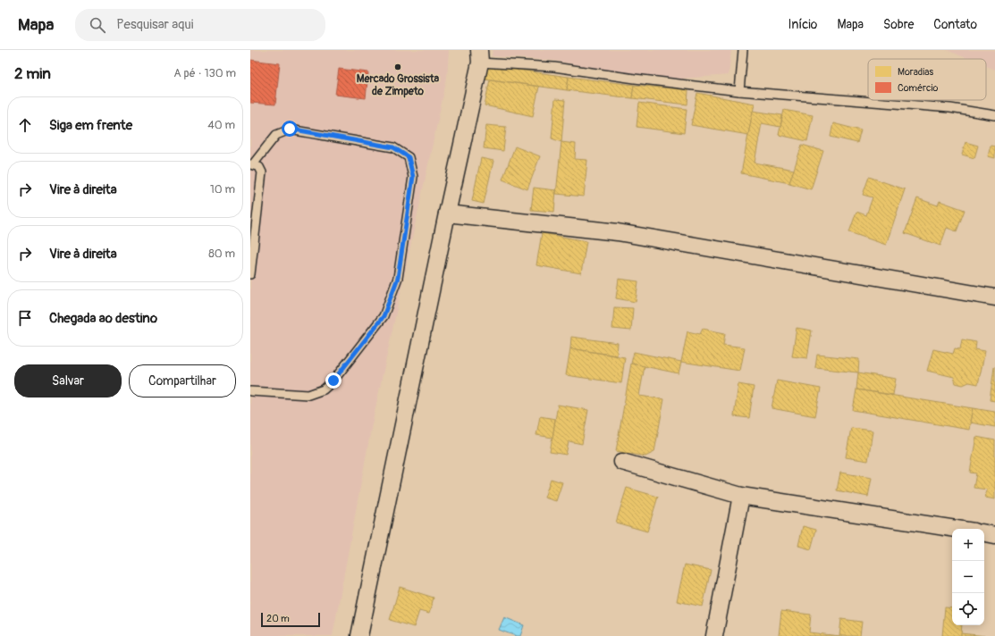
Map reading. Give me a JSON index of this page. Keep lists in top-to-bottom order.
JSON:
{
  "places": ["Mercado Grossista de Zimpeto"],
  "legend": ["Moradias", "Comércio"],
  "scale_bar": "20 m",
  "page": {
    "header": "Mapa",
    "search": "Pesquisar aqui",
    "nav": [
      "Início",
      "Mapa",
      "Sobre",
      "Contato"
    ],
    "heading": ["2 min", "A pé · 130 m"],
    "list": [
      ["Siga em frente", "40 m"],
      ["Vire à direita", "10 m"],
      ["Vire à direita", "80 m"],
      "Chegada ao destino"
    ],
    "buttons": ["Salvar", "Compartilhar"],
    "map_buttons": ["+", "−"],
    "scale": "20 m"
  }
}
